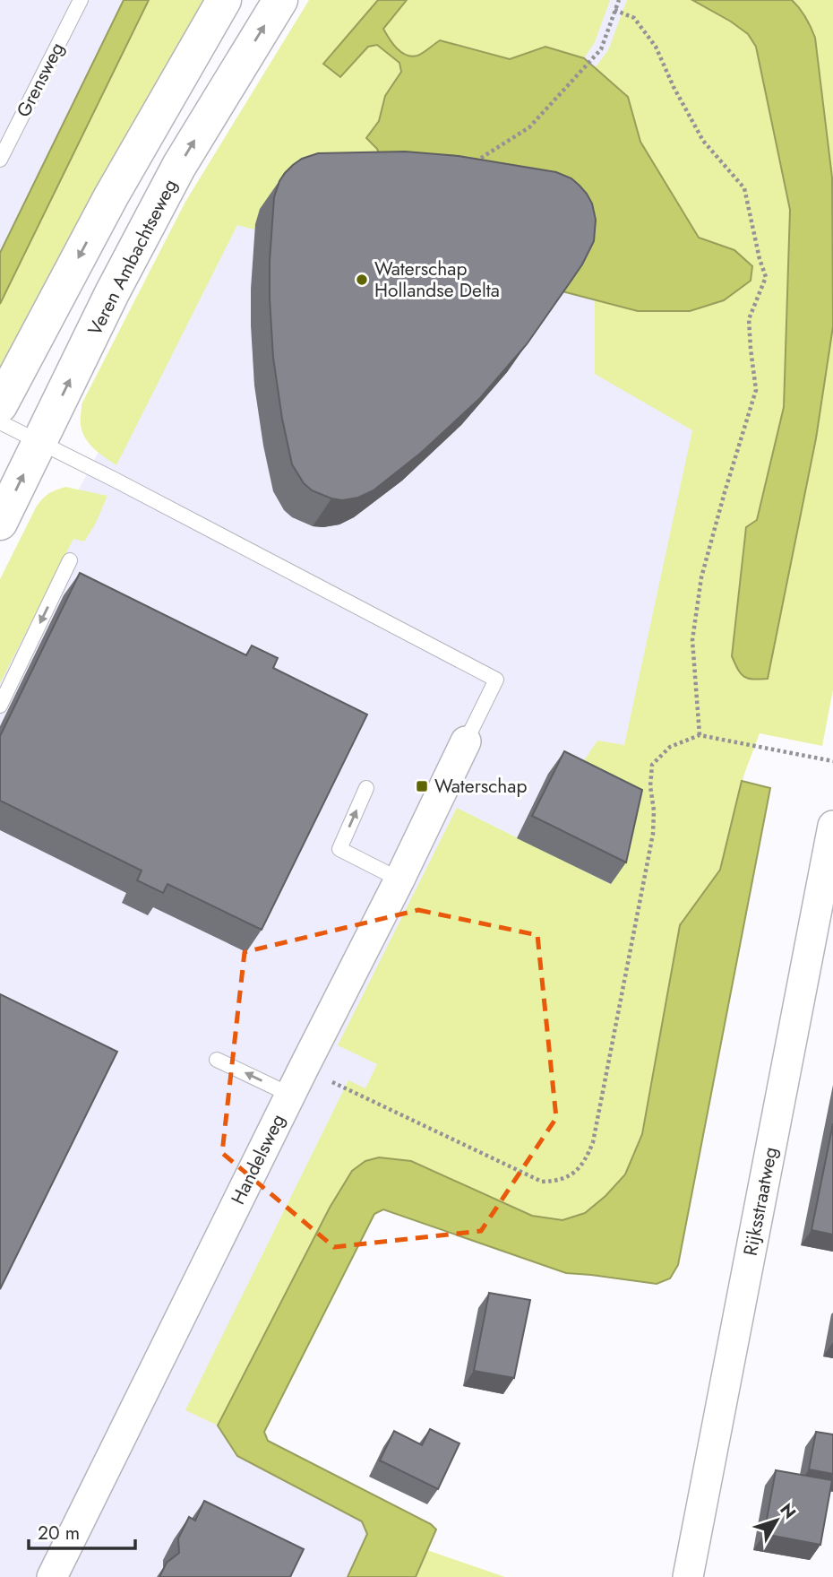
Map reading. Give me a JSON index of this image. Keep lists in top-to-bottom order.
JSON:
{
  "streets": {
    "main road": ["Veren Ambachtseweg"],
    "street": ["Handelsweg", "Rijksstraatweg"],
    "lane": ["Grensweg"]
  },
  "places": {
    "other": ["Waterschap Hollandse Delta"],
    "transit": ["Waterschap"]
  },
  "scale_bar": "20 m",
  "north": "top right"
}
